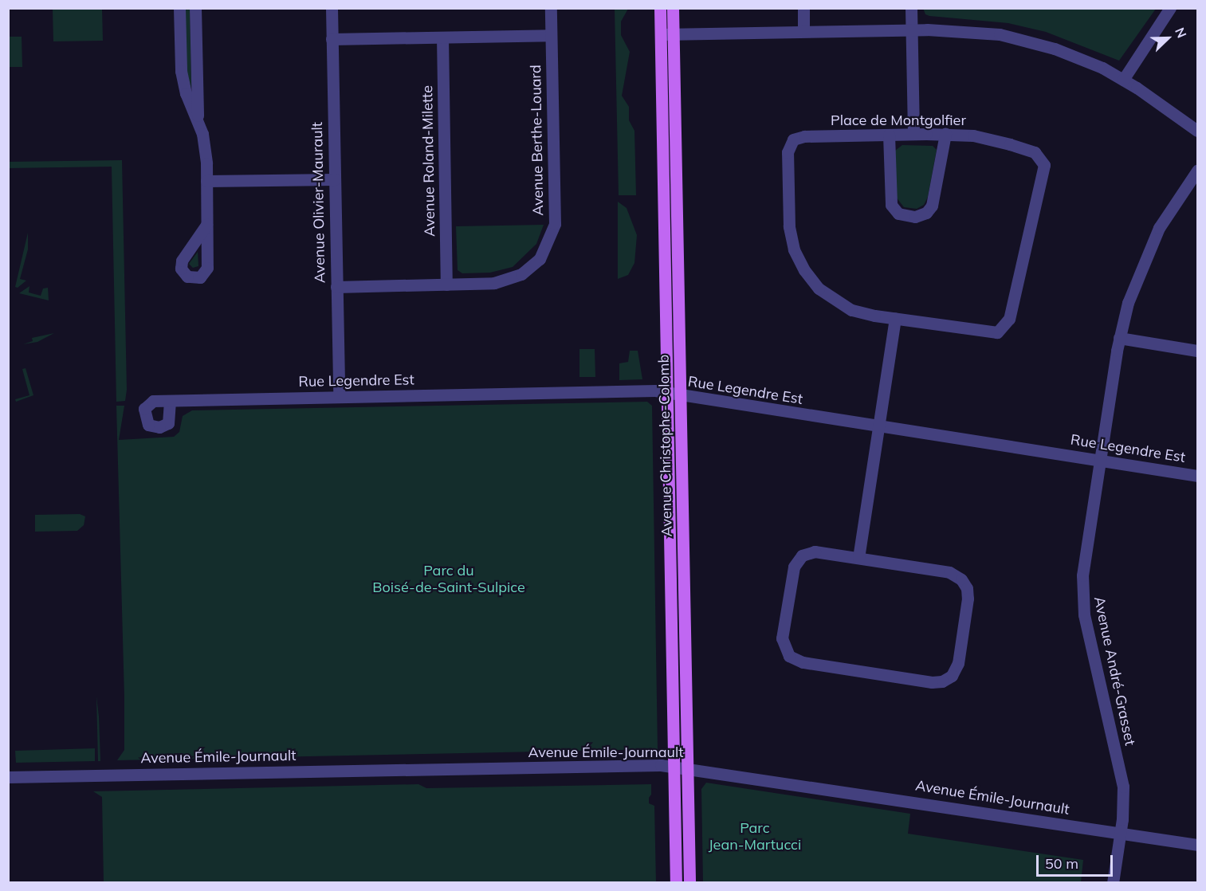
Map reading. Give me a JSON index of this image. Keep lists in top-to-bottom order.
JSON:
{
  "streets": {
    "main road": ["Avenue Christophe-Colomb"],
    "street": [
      "Place de Montgolfier",
      "Avenue Berthe-Louard",
      "Avenue Roland-Milette",
      "Avenue Olivier-Maurault",
      "Rue Legendre Est",
      "Avenue André-Grasset",
      "Avenue Émile-Journault"
    ]
  },
  "crossings": [
    ["Avenue Berthe-Louard", "Avenue Roland-Milette"],
    ["Avenue Berthe-Louard", "Avenue Olivier-Maurault"],
    ["Avenue Olivier-Maurault", "Rue Legendre Est"],
    ["Rue Legendre Est", "Avenue Christophe-Colomb"],
    ["Rue Legendre Est", "Avenue André-Grasset"],
    ["Avenue Christophe-Colomb", "Avenue Émile-Journault"],
    ["Avenue André-Grasset", "Avenue Émile-Journault"]
  ],
  "parks": ["Parc du Boisé-de-Saint-Sulpice", "Parc Jean-Martucci"],
  "scale_bar": "50 m",
  "north": "top right"
}
